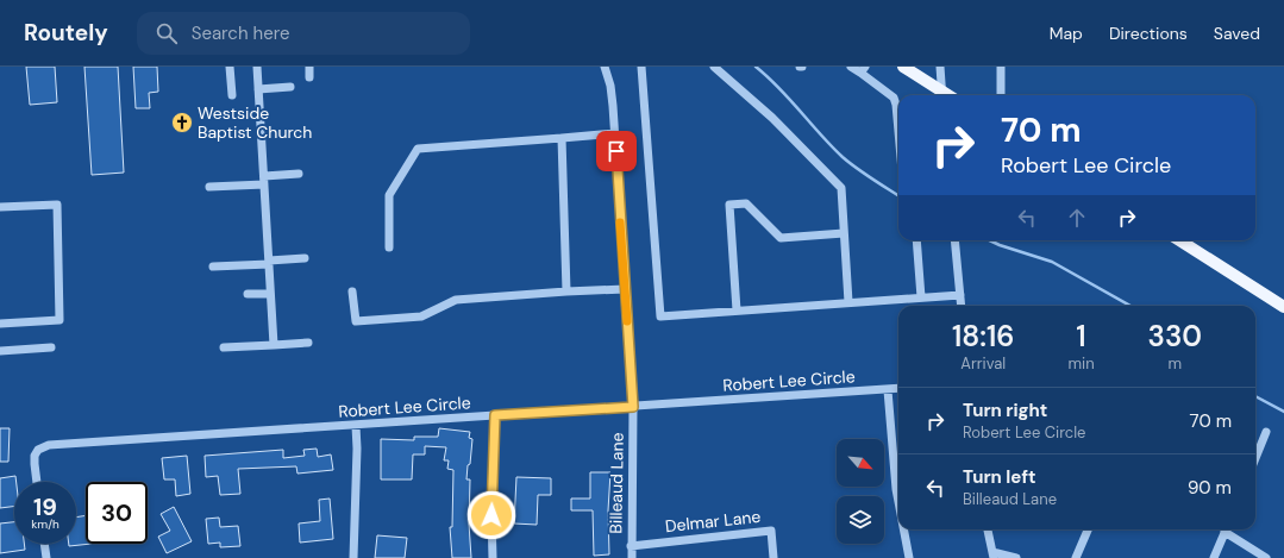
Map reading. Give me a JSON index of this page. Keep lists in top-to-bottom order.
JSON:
{
  "streets": {
    "street": ["Robert Lee Circle", "Billeaud Lane", "Delmar Lane"]
  },
  "crossings": [
    ["Robert Lee Circle", "Billeaud Lane"],
    ["Billeaud Lane", "Delmar Lane"]
  ],
  "places": {
    "church": ["Westside Baptist Church"]
  },
  "north": "bottom right",
  "page": {
    "header": "Routely",
    "search": "Search here",
    "nav": ["Map", "Directions", "Saved"],
    "turn": ["70 m", "Robert Lee Circle"],
    "eta": [
      "18:16",
      "Arrival",
      "1",
      "min",
      "330",
      "m"
    ],
    "list": [
      {
        "name": "Turn right",
        "note": "Robert Lee Circle",
        "value": "70 m"
      },
      {
        "name": "Turn left",
        "note": "Billeaud Lane",
        "value": "90 m"
      }
    ],
    "speed": "19 km/h",
    "limit": "30"
  }
}
